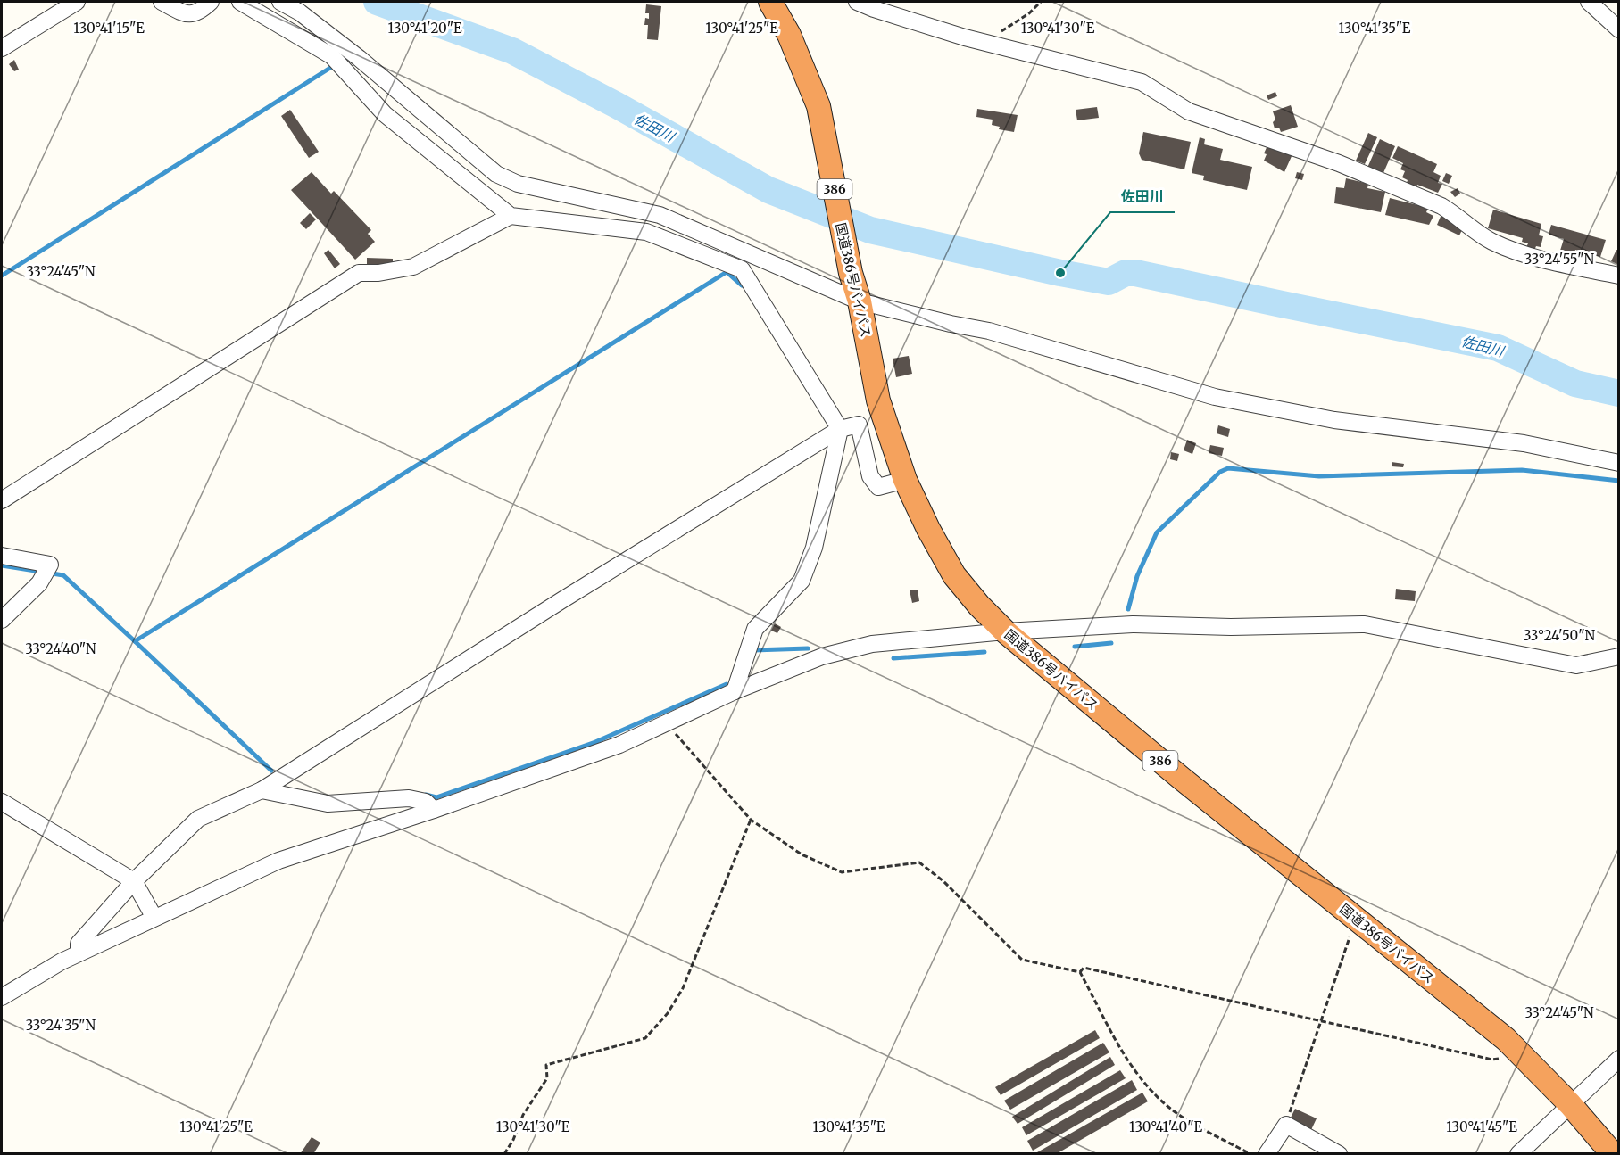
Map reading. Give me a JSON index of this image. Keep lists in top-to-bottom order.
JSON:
{
  "streets": {
    "highway": ["386", "国道386号バイパス"]
  },
  "water": ["佐田川"],
  "places": ["佐田川"],
  "coordinates": [
    "130°41'15\"E",
    "130°41'20\"E",
    "130°41'25\"E",
    "130°41'30\"E",
    "130°41'35\"E",
    "33°24'55\"N",
    "33°24'45\"N",
    "33°24'50\"N",
    "33°24'40\"N",
    "33°24'35\"N",
    "130°41'40\"E",
    "130°41'45\"E"
  ]
}
